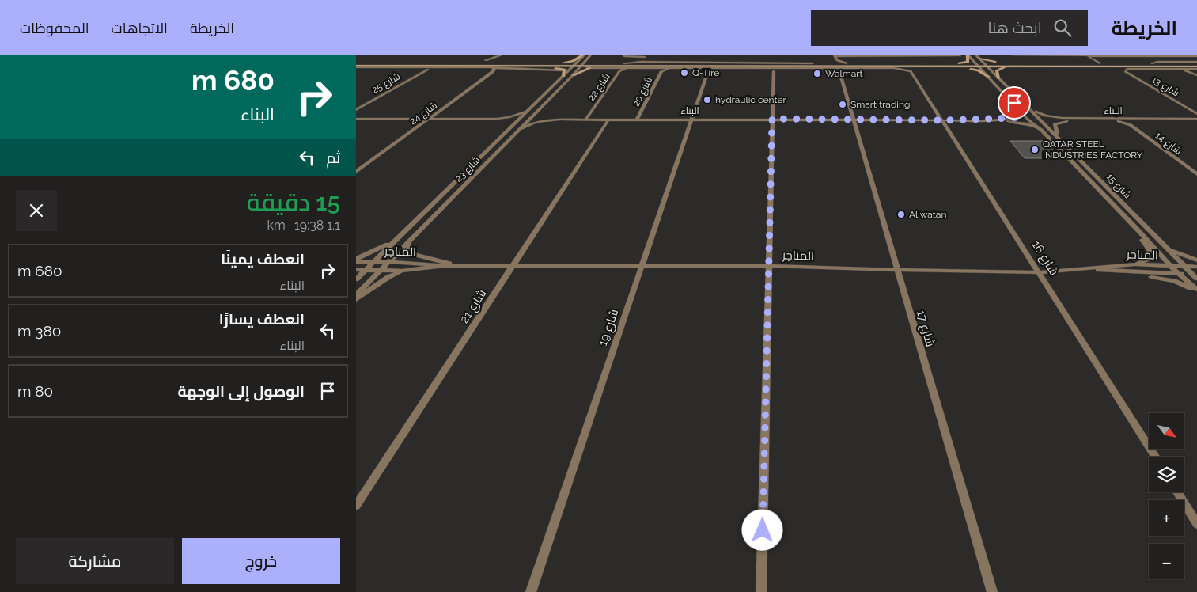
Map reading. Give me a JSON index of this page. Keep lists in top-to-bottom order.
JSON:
{
  "streets": {
    "street": [
      "شارع 25",
      "شارع 13",
      "شارع 22",
      "شارع 20",
      "البناء",
      "شارع 24",
      "شارع 14",
      "شارع 23",
      "شارع 15",
      "المناجر",
      "شارع 16",
      "شارع 21",
      "شارع 19",
      "شارع 17"
    ]
  },
  "crossings": [
    ["شارع 22", "البناء"],
    ["شارع 20", "البناء"],
    ["البناء", "شارع 14"],
    ["البناء", "شارع 23"],
    ["البناء", "شارع 15"],
    ["البناء", "شارع 16"],
    ["البناء", "شارع 21"],
    ["البناء", "شارع 19"],
    ["البناء", "شارع 17"],
    ["شارع 23", "المناجر"],
    ["شارع 15", "المناجر"],
    ["المناجر", "شارع 16"],
    ["المناجر", "شارع 21"],
    ["المناجر", "شارع 19"],
    ["المناجر", "شارع 17"],
    ["شارع 16", "شارع 17"]
  ],
  "places": [
    "Q-Tire",
    "Walmart",
    "hydraulic center",
    "Smart trading",
    "QATAR STEEL INDUSTRIES FACTORY",
    "Al watan"
  ],
  "north": "bottom right",
  "page": {
    "header": "الخريطة",
    "search": "ابحث هنا",
    "nav": ["الخريطة", "الاتجاهات", "المحفوظات"],
    "turn": ["680 m", "البناء"],
    "then": "ثم",
    "heading": ["15 دقيقة", "1.1 km · 19:38"],
    "list": [
      {
        "name": "انعطف يمينًا",
        "note": "البناء",
        "value": "680 m"
      },
      {
        "name": "انعطف يسارًا",
        "note": "البناء",
        "value": "380 m"
      },
      {
        "name": "الوصول إلى الوجهة",
        "value": "80 m"
      }
    ],
    "map_buttons": ["+", "−"],
    "buttons": ["خروج", "مشاركة"]
  }
}
